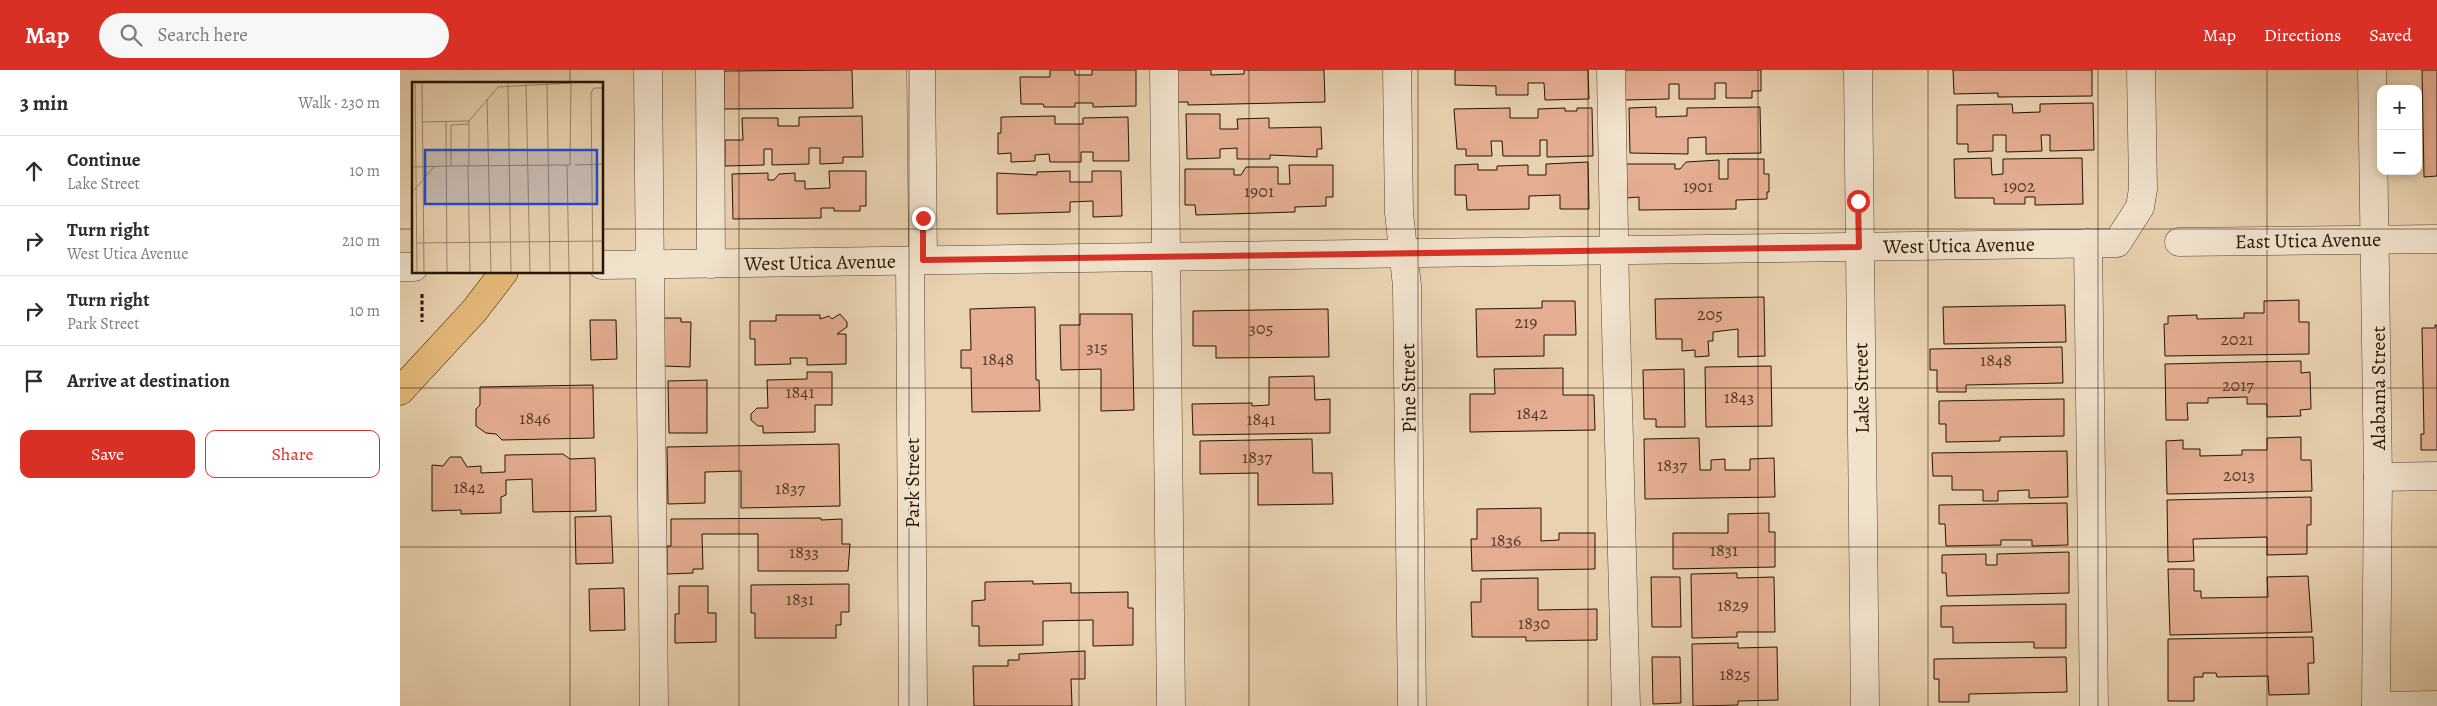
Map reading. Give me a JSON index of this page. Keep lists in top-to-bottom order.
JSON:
{
  "streets": {
    "street": [
      "East Utica Avenue",
      "West Utica Avenue",
      "Pine Street",
      "Lake Street",
      "Alabama Street",
      "Park Street"
    ]
  },
  "crossings": [
    ["East Utica Avenue", "Alabama Street"],
    ["West Utica Avenue", "Pine Street"],
    ["West Utica Avenue", "Lake Street"],
    ["West Utica Avenue", "Park Street"]
  ],
  "house_numbers": [
    "1901",
    "1902",
    "1901",
    "205",
    "219",
    "305",
    "2021",
    "315",
    "1848",
    "1848",
    "2017",
    "1841",
    "1843",
    "1842",
    "1846",
    "1841",
    "1837",
    "1837",
    "2013",
    "1842",
    "1837",
    "1836",
    "1831",
    "1833",
    "1831",
    "1829",
    "1830",
    "1825"
  ],
  "page": {
    "header": "Map",
    "search": "Search here",
    "nav": ["Map", "Directions", "Saved"],
    "heading": ["3 min", "Walk · 230 m"],
    "map_buttons": ["+", "−"],
    "list": [
      ["Continue", "Lake Street", "10 m"],
      ["Turn right", "West Utica Avenue", "210 m"],
      ["Turn right", "Park Street", "10 m"],
      "Arrive at destination"
    ],
    "buttons": ["Save", "Share"]
  }
}
